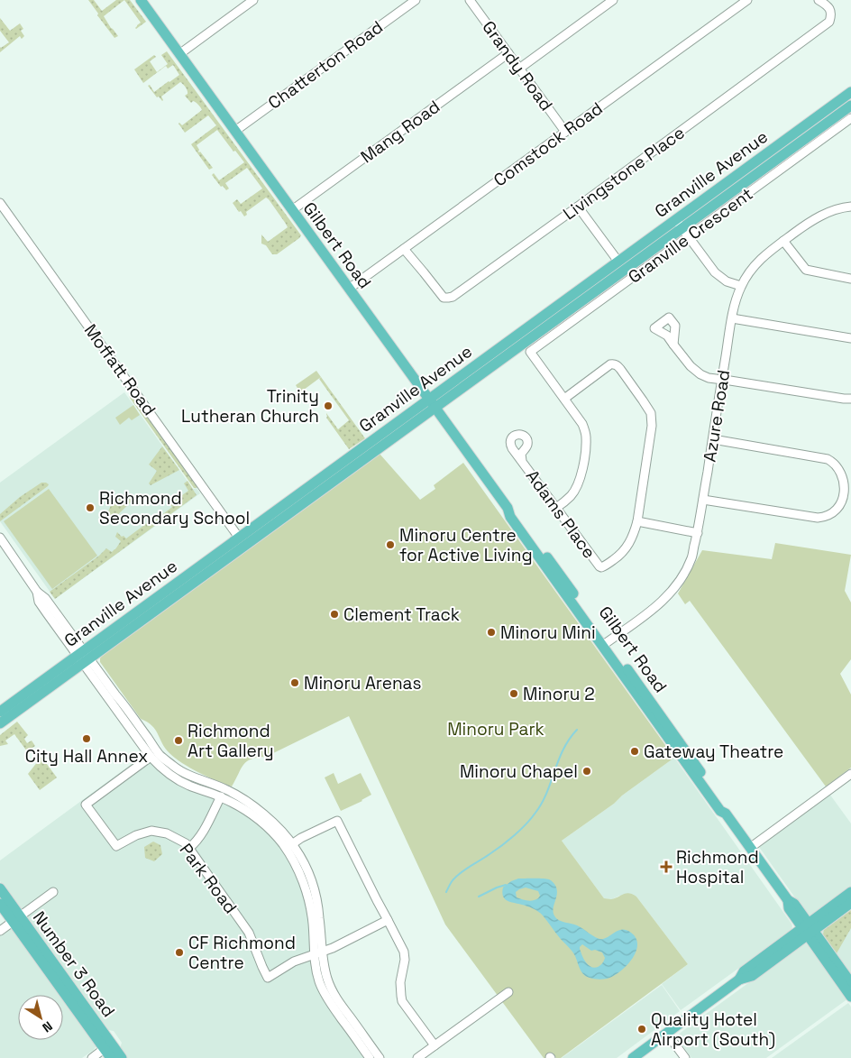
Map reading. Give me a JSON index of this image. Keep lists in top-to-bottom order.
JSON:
{
  "streets": {
    "main road": ["Granville Avenue", "Gilbert Road", "Number 3 Road"],
    "street": [
      "Chatterton Road",
      "Grandy Road",
      "Mang Road",
      "Comstock Road",
      "Livingstone Place",
      "Granville Crescent",
      "Moffatt Road",
      "Azure Road",
      "Adams Place",
      "Park Road"
    ]
  },
  "crossings": [
    ["Chatterton Road", "Gilbert Road"],
    ["Grandy Road", "Mang Road"],
    ["Grandy Road", "Comstock Road"],
    ["Mang Road", "Gilbert Road"],
    ["Comstock Road", "Livingstone Place"],
    ["Comstock Road", "Gilbert Road"],
    ["Granville Avenue", "Gilbert Road"],
    ["Granville Avenue", "Moffatt Road"],
    ["Gilbert Road", "Azure Road"]
  ],
  "parks": ["Minoru Park"],
  "places": {
    "other": [
      "Trinity Lutheran Church",
      "Richmond Secondary School",
      "Minoru Centre for Active Living",
      "Clement Track",
      "Minoru Mini",
      "Minoru Arenas",
      "Minoru 2",
      "City Hall Annex",
      "Richmond Art Gallery",
      "Gateway Theatre",
      "Minoru Chapel",
      "CF Richmond Centre",
      "Quality Hotel Airport (South)"
    ],
    "health": ["Richmond Hospital"]
  },
  "north": "bottom right"
}
